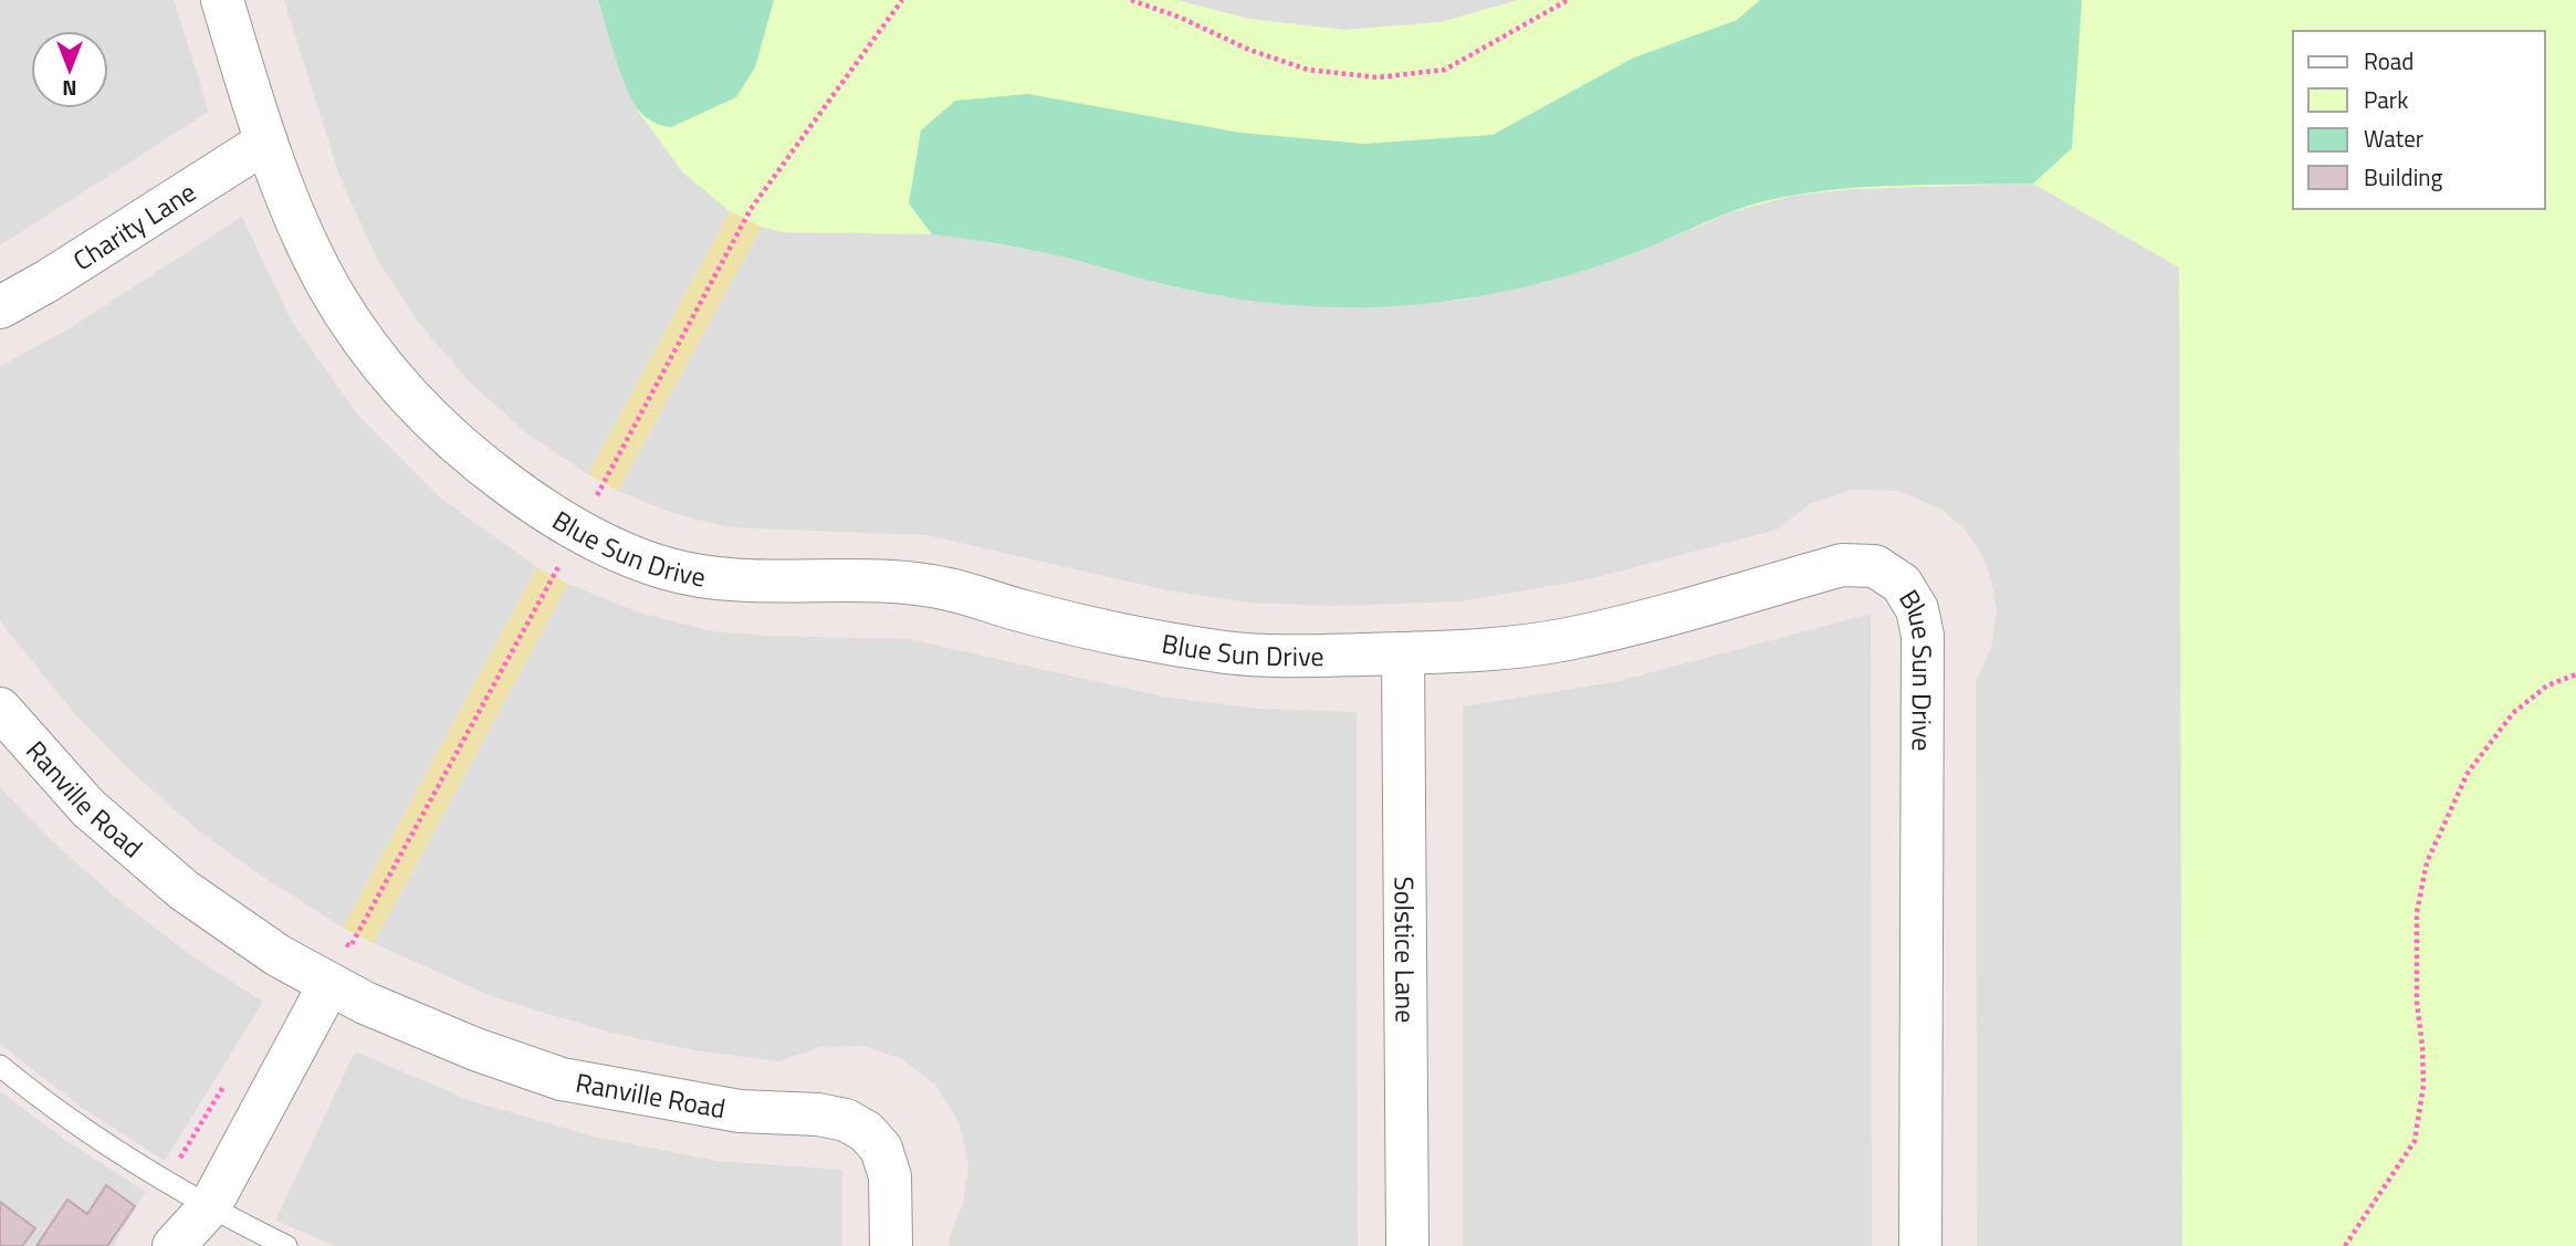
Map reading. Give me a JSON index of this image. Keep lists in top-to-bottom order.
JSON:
{
  "streets": {
    "street": [
      "Charity Lane",
      "Blue Sun Drive",
      "Ranville Road",
      "Solstice Lane"
    ]
  },
  "crossings": [
    ["Charity Lane", "Blue Sun Drive"],
    ["Blue Sun Drive", "Solstice Lane"]
  ],
  "legend": [
    "Road",
    "Park",
    "Water",
    "Building"
  ],
  "north": "bottom"
}
